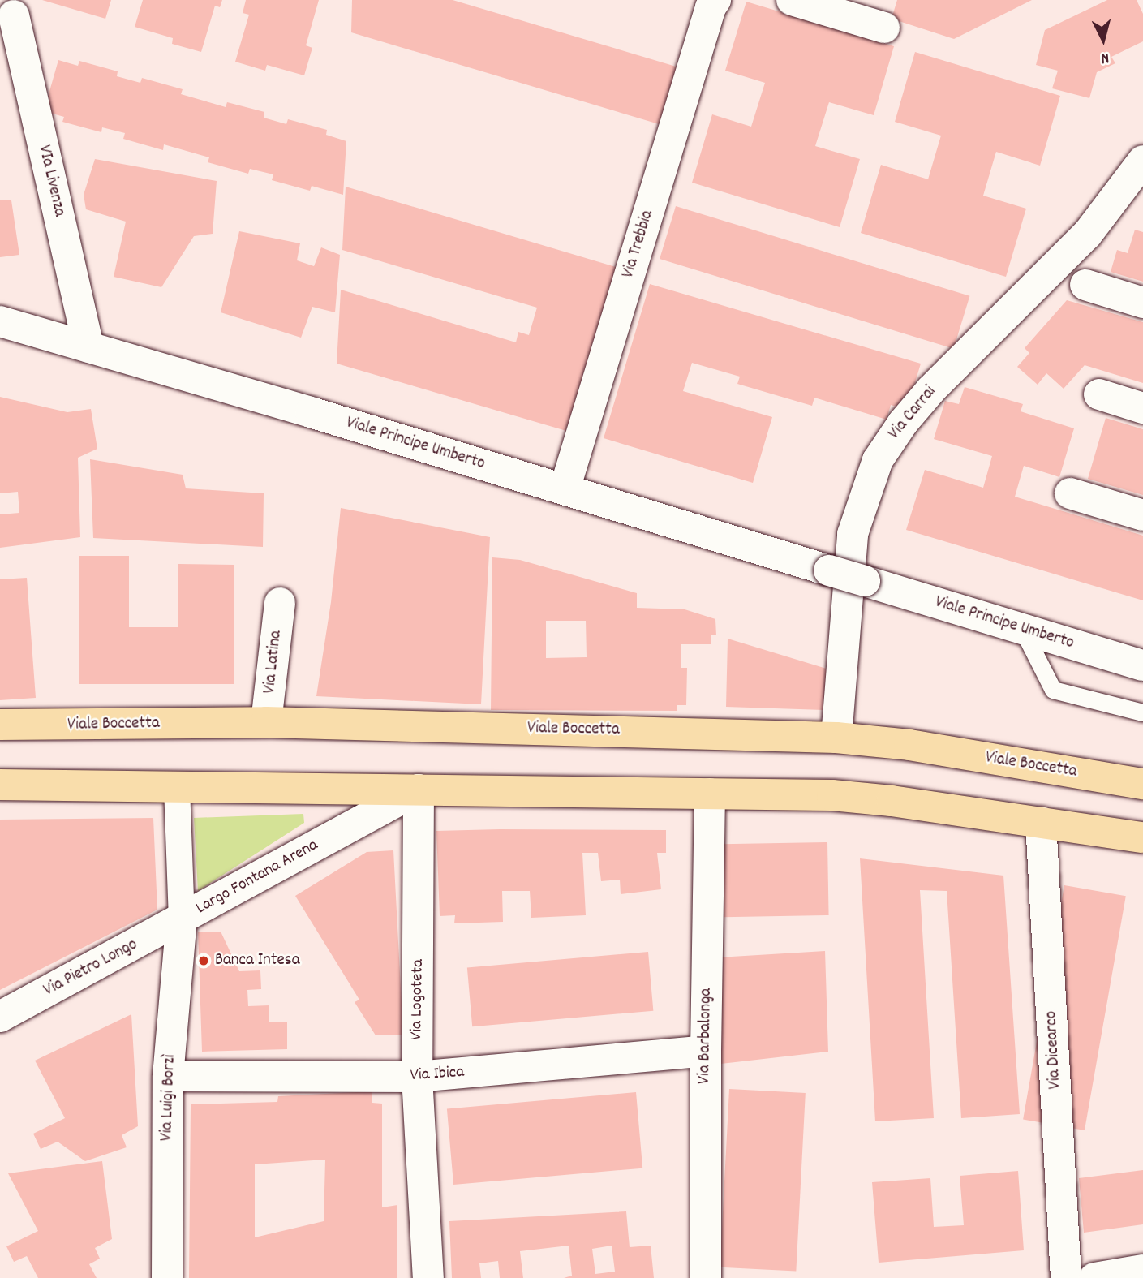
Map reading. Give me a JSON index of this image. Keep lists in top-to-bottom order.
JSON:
{
  "streets": {
    "main road": ["Viale Boccetta"],
    "street": [
      "VIa Livenza",
      "Via Trebbia",
      "Via Carrai",
      "Viale Principe Umberto",
      "Via Latina",
      "Largo Fontana Arena",
      "Via Pietro Longo",
      "Via Logoteta",
      "Via Barbalonga",
      "Via Dicearco",
      "Via Ibica",
      "Via Luigi Borzì"
    ]
  },
  "crossings": [
    ["VIa Livenza", "Viale Principe Umberto"],
    ["Via Trebbia", "Viale Principe Umberto"],
    ["Via Carrai", "Viale Boccetta"],
    ["Via Latina", "Viale Boccetta"],
    ["Largo Fontana Arena", "Via Pietro Longo"],
    ["Largo Fontana Arena", "Via Logoteta"],
    ["Largo Fontana Arena", "Via Luigi Borzì"],
    ["Via Pietro Longo", "Via Luigi Borzì"],
    ["Via Logoteta", "Via Ibica"],
    ["Via Barbalonga", "Via Ibica"],
    ["Via Ibica", "Via Luigi Borzì"]
  ],
  "places": ["Banca Intesa"],
  "north": "bottom"
}
